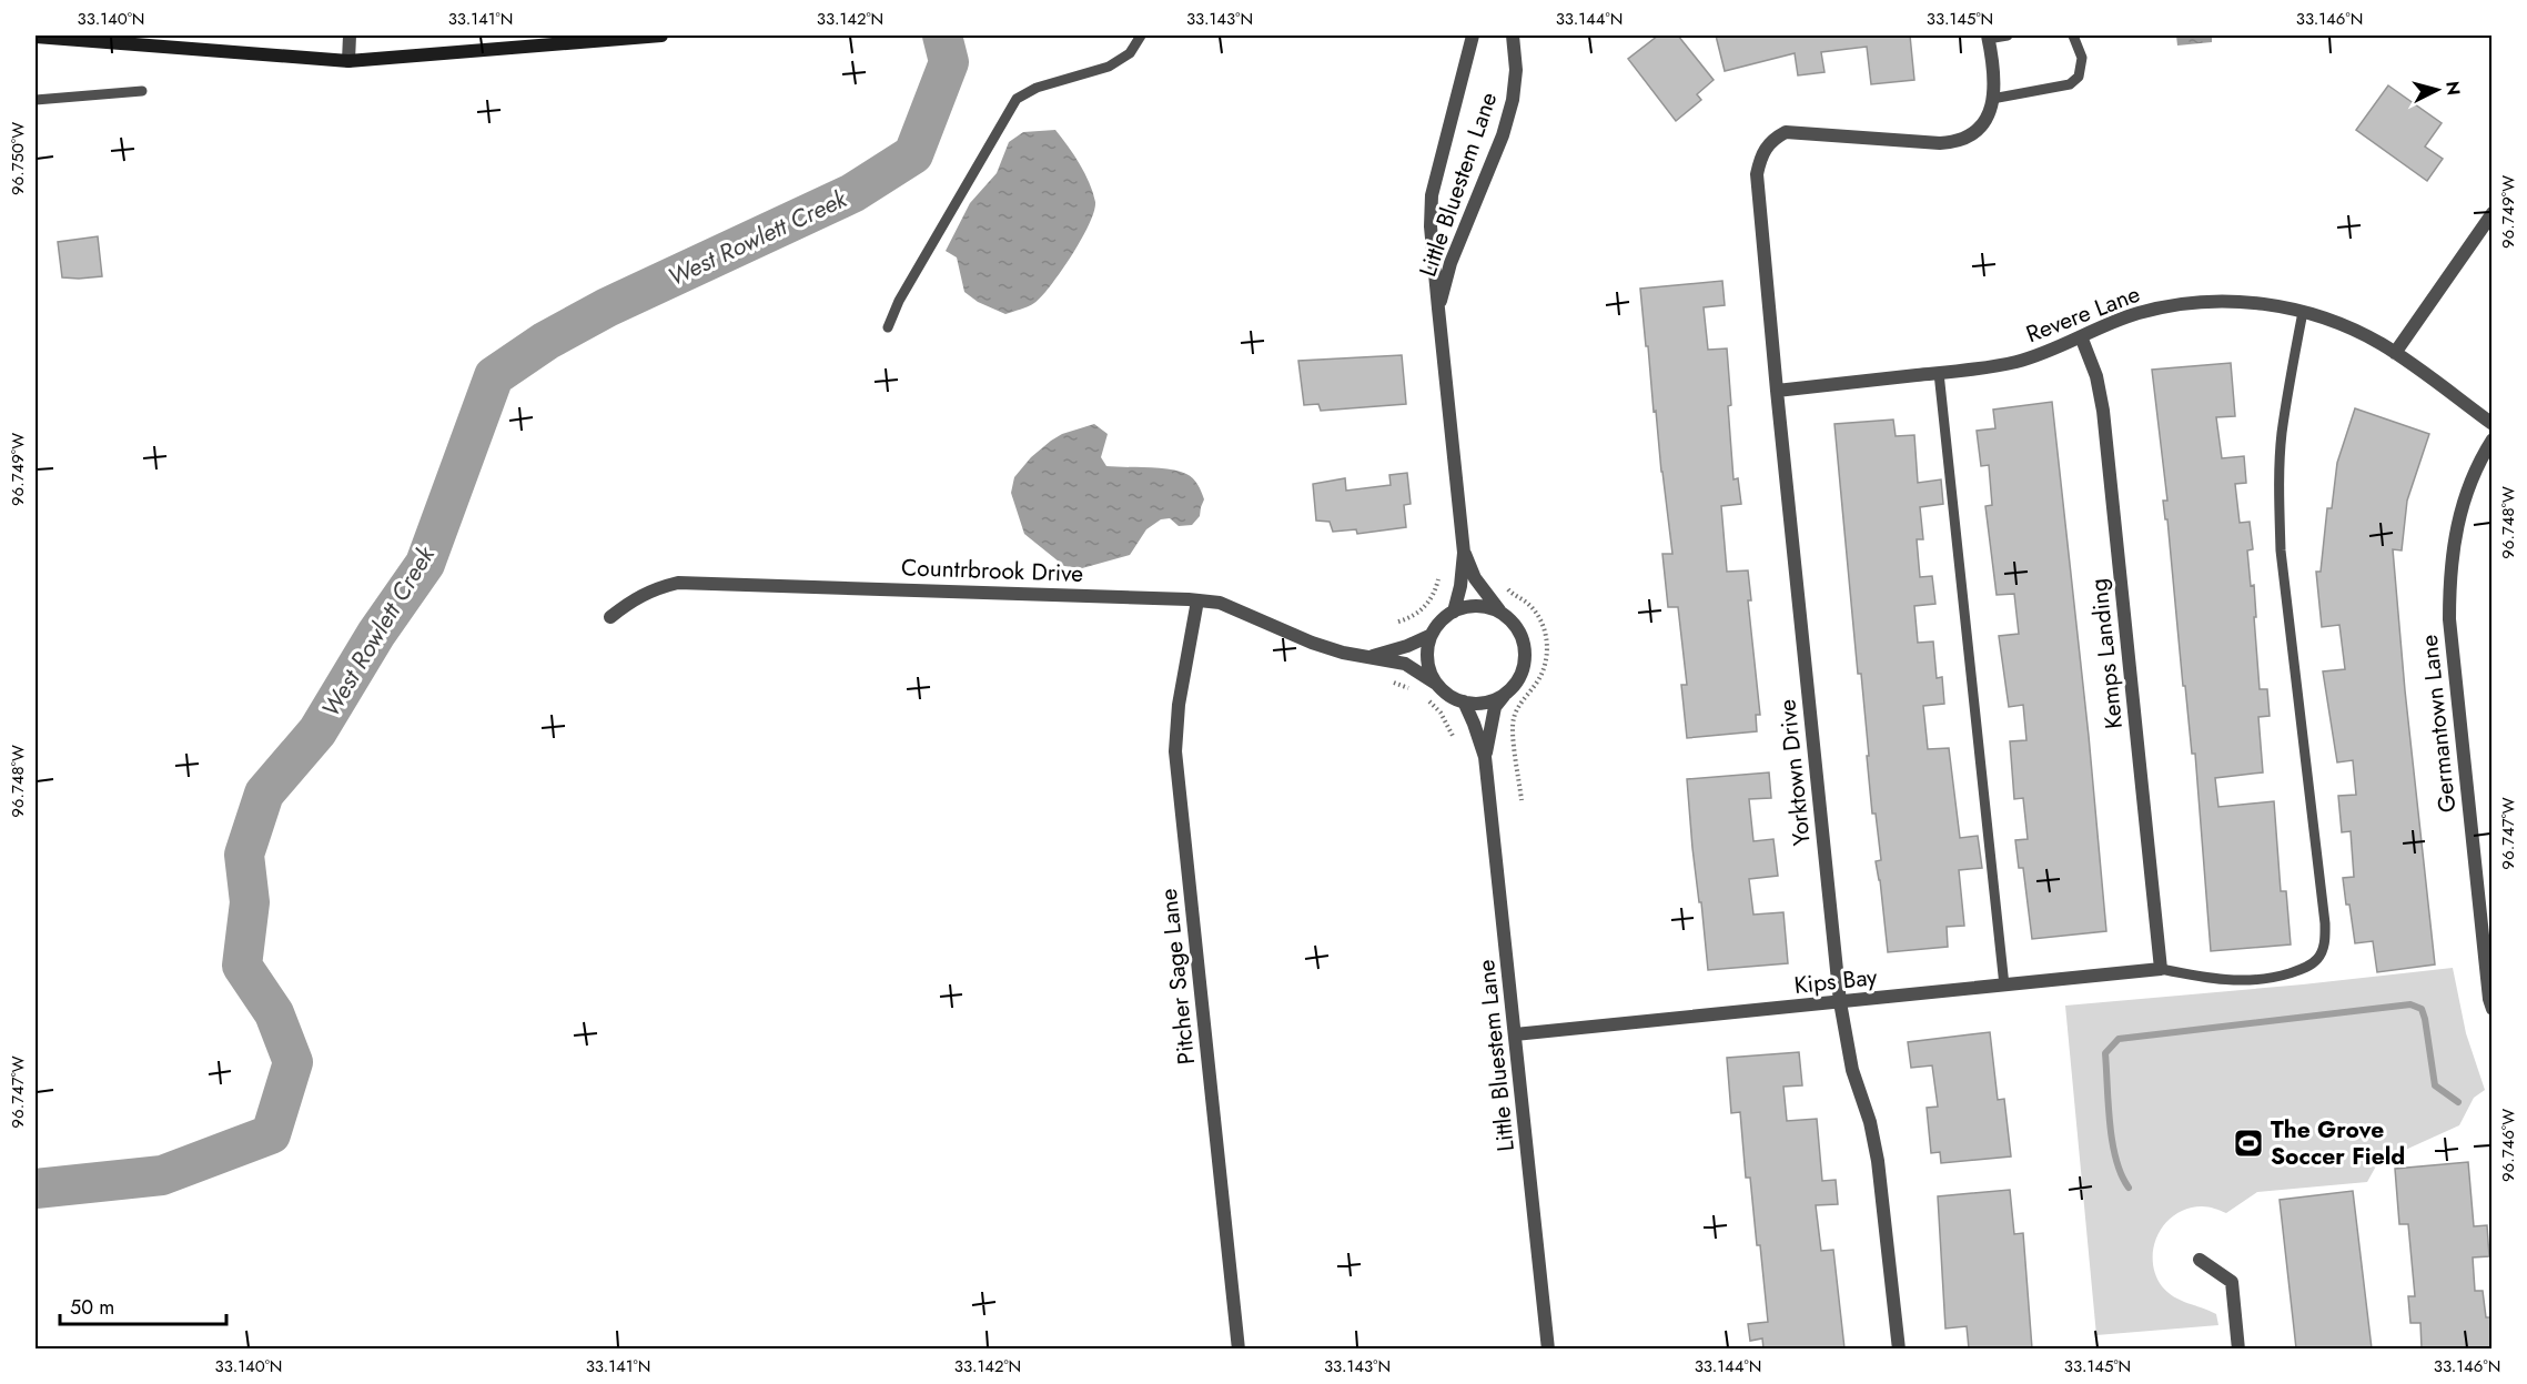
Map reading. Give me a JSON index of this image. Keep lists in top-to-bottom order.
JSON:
{
  "streets": {
    "street": [
      "Little Bluestem Lane",
      "Revere Lane",
      "Countrbrook Drive",
      "Kemps Landing",
      "Germantown Lane",
      "Yorktown Drive",
      "Pitcher Sage Lane",
      "Kips Bay"
    ]
  },
  "crossings": [
    ["Little Bluestem Lane", "Countrbrook Drive"],
    ["Little Bluestem Lane", "Kips Bay"],
    ["Revere Lane", "Kemps Landing"],
    ["Revere Lane", "Yorktown Drive"],
    ["Countrbrook Drive", "Pitcher Sage Lane"],
    ["Kemps Landing", "Kips Bay"],
    ["Yorktown Drive", "Kips Bay"]
  ],
  "water": ["West Rowlett Creek"],
  "places": {
    "sports": ["The Grove Soccer Field"]
  },
  "scale_bar": "50 m",
  "north": "right",
  "coordinates": [
    "33.140°N",
    "33.141°N",
    "33.142°N",
    "33.143°N",
    "33.144°N",
    "33.145°N",
    "33.146°N",
    "96.750°W",
    "96.749°W",
    "96.748°W",
    "96.747°W",
    "96.746°W"
  ]
}
